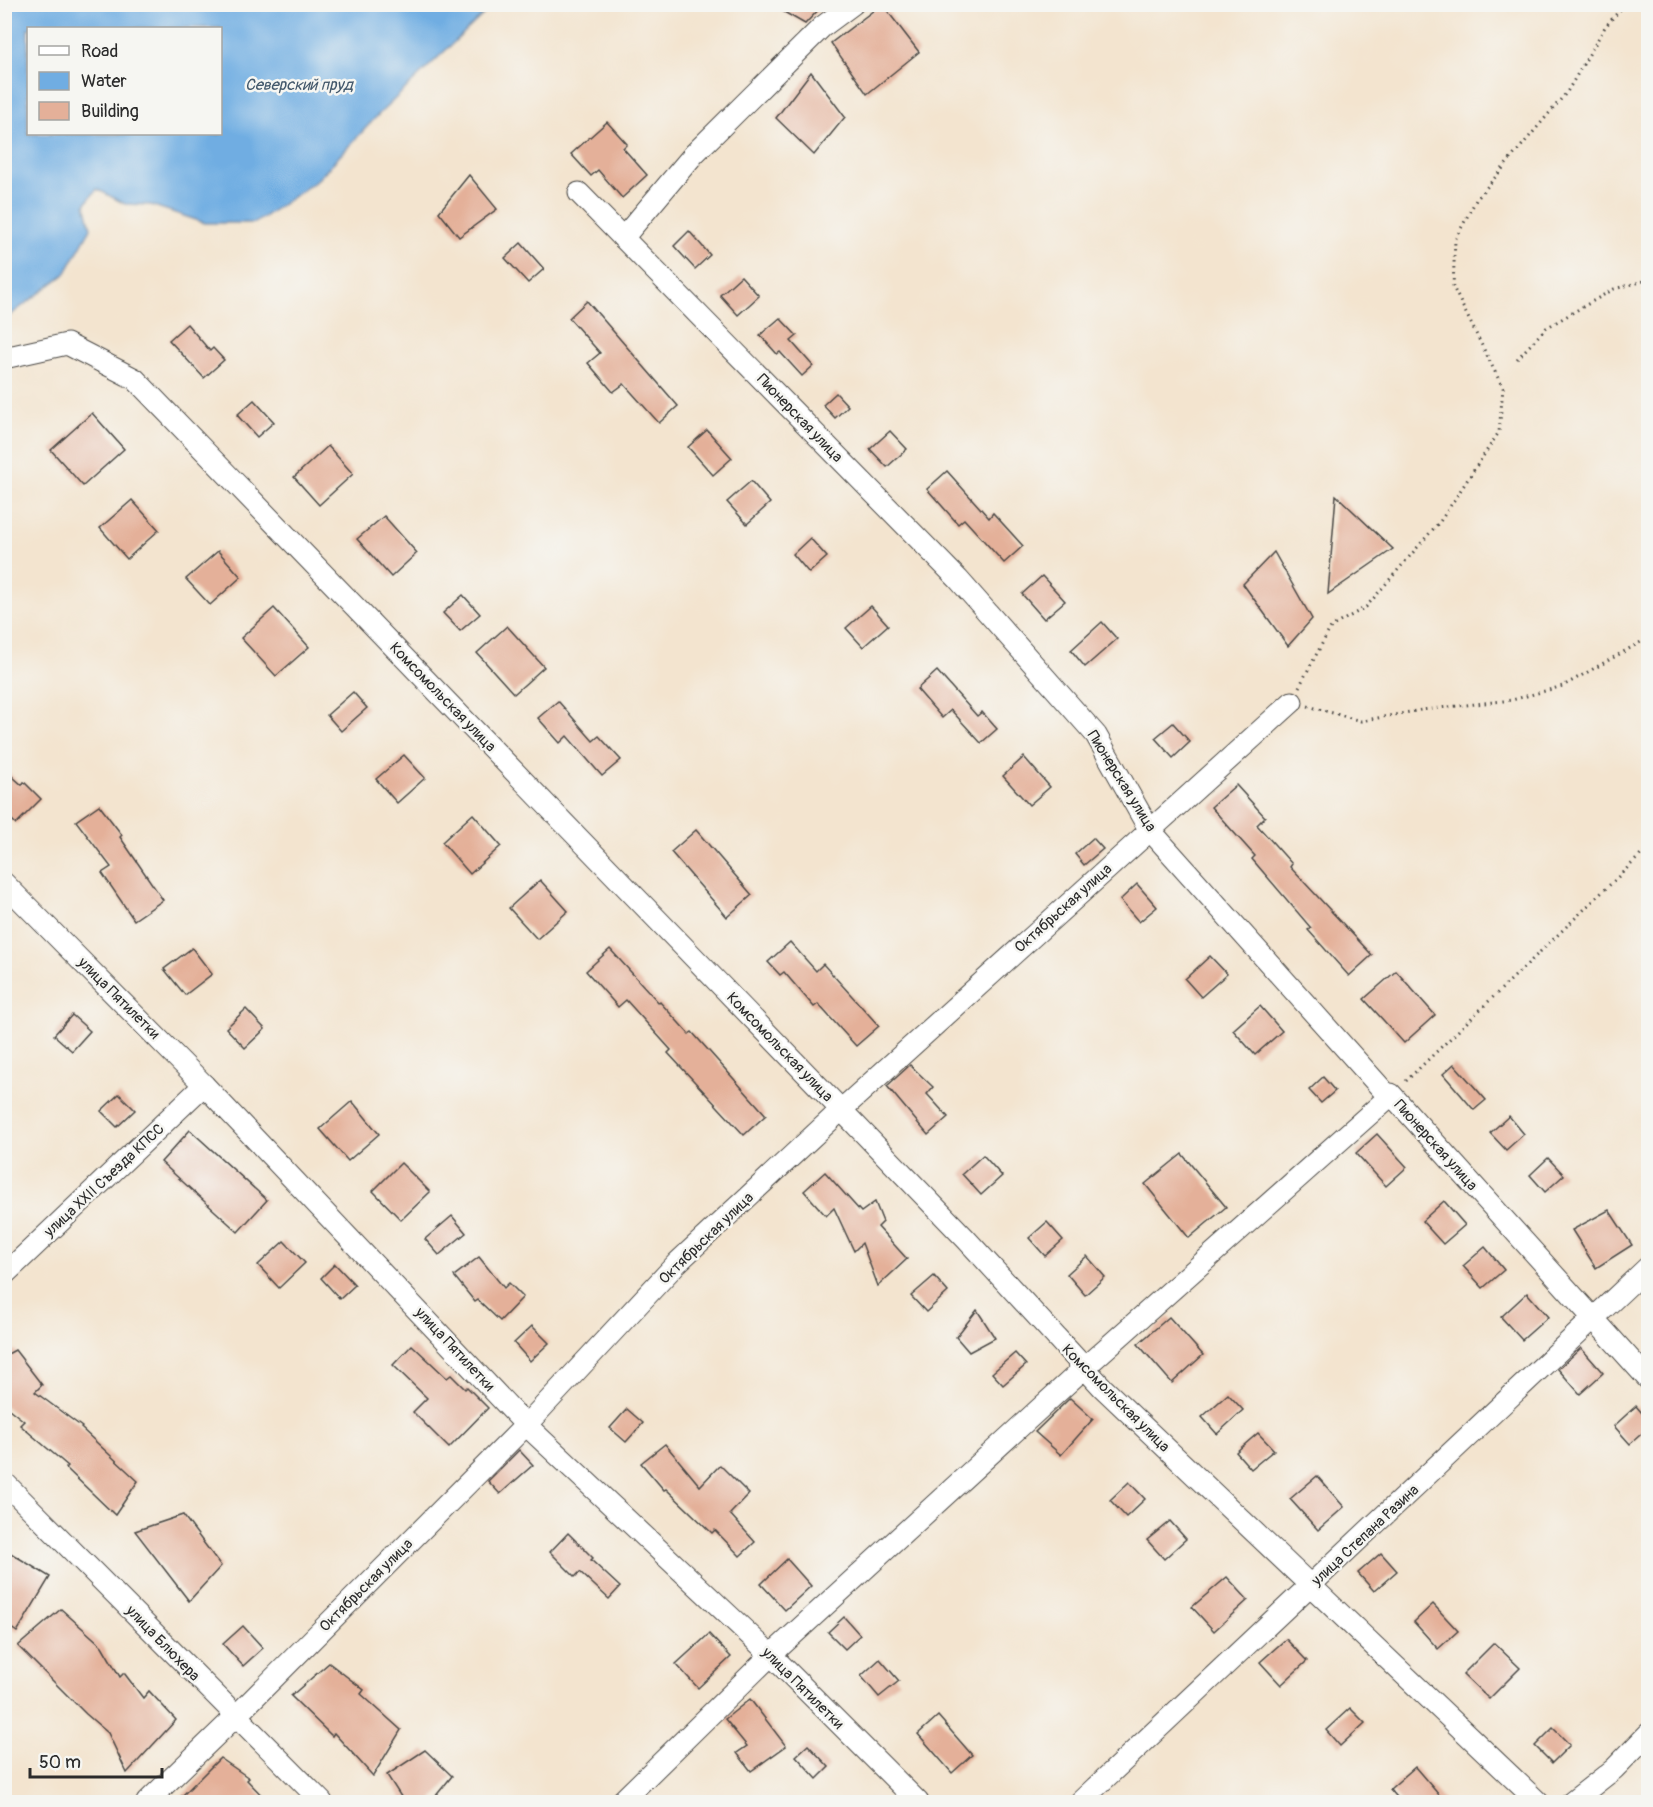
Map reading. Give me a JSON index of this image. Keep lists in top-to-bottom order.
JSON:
{
  "streets": {
    "street": [
      "Пионерская улица",
      "Комсомольская улица",
      "Октябрьская улица",
      "улица Пятилетки",
      "улица XXII Съезда КПСС",
      "улица Степана Разина",
      "улица Блюхера"
    ]
  },
  "crossings": [
    ["Пионерская улица", "Октябрьская улица"],
    ["Пионерская улица", "улица Степана Разина"],
    ["Комсомольская улица", "Октябрьская улица"],
    ["Комсомольская улица", "улица Степана Разина"],
    ["Октябрьская улица", "улица Пятилетки"],
    ["Октябрьская улица", "улица Блюхера"],
    ["улица Пятилетки", "улица XXII Съезда КПСС"]
  ],
  "water": ["Северский пруд"],
  "legend": ["Road", "Water", "Building"],
  "scale_bar": "50 m"
}
